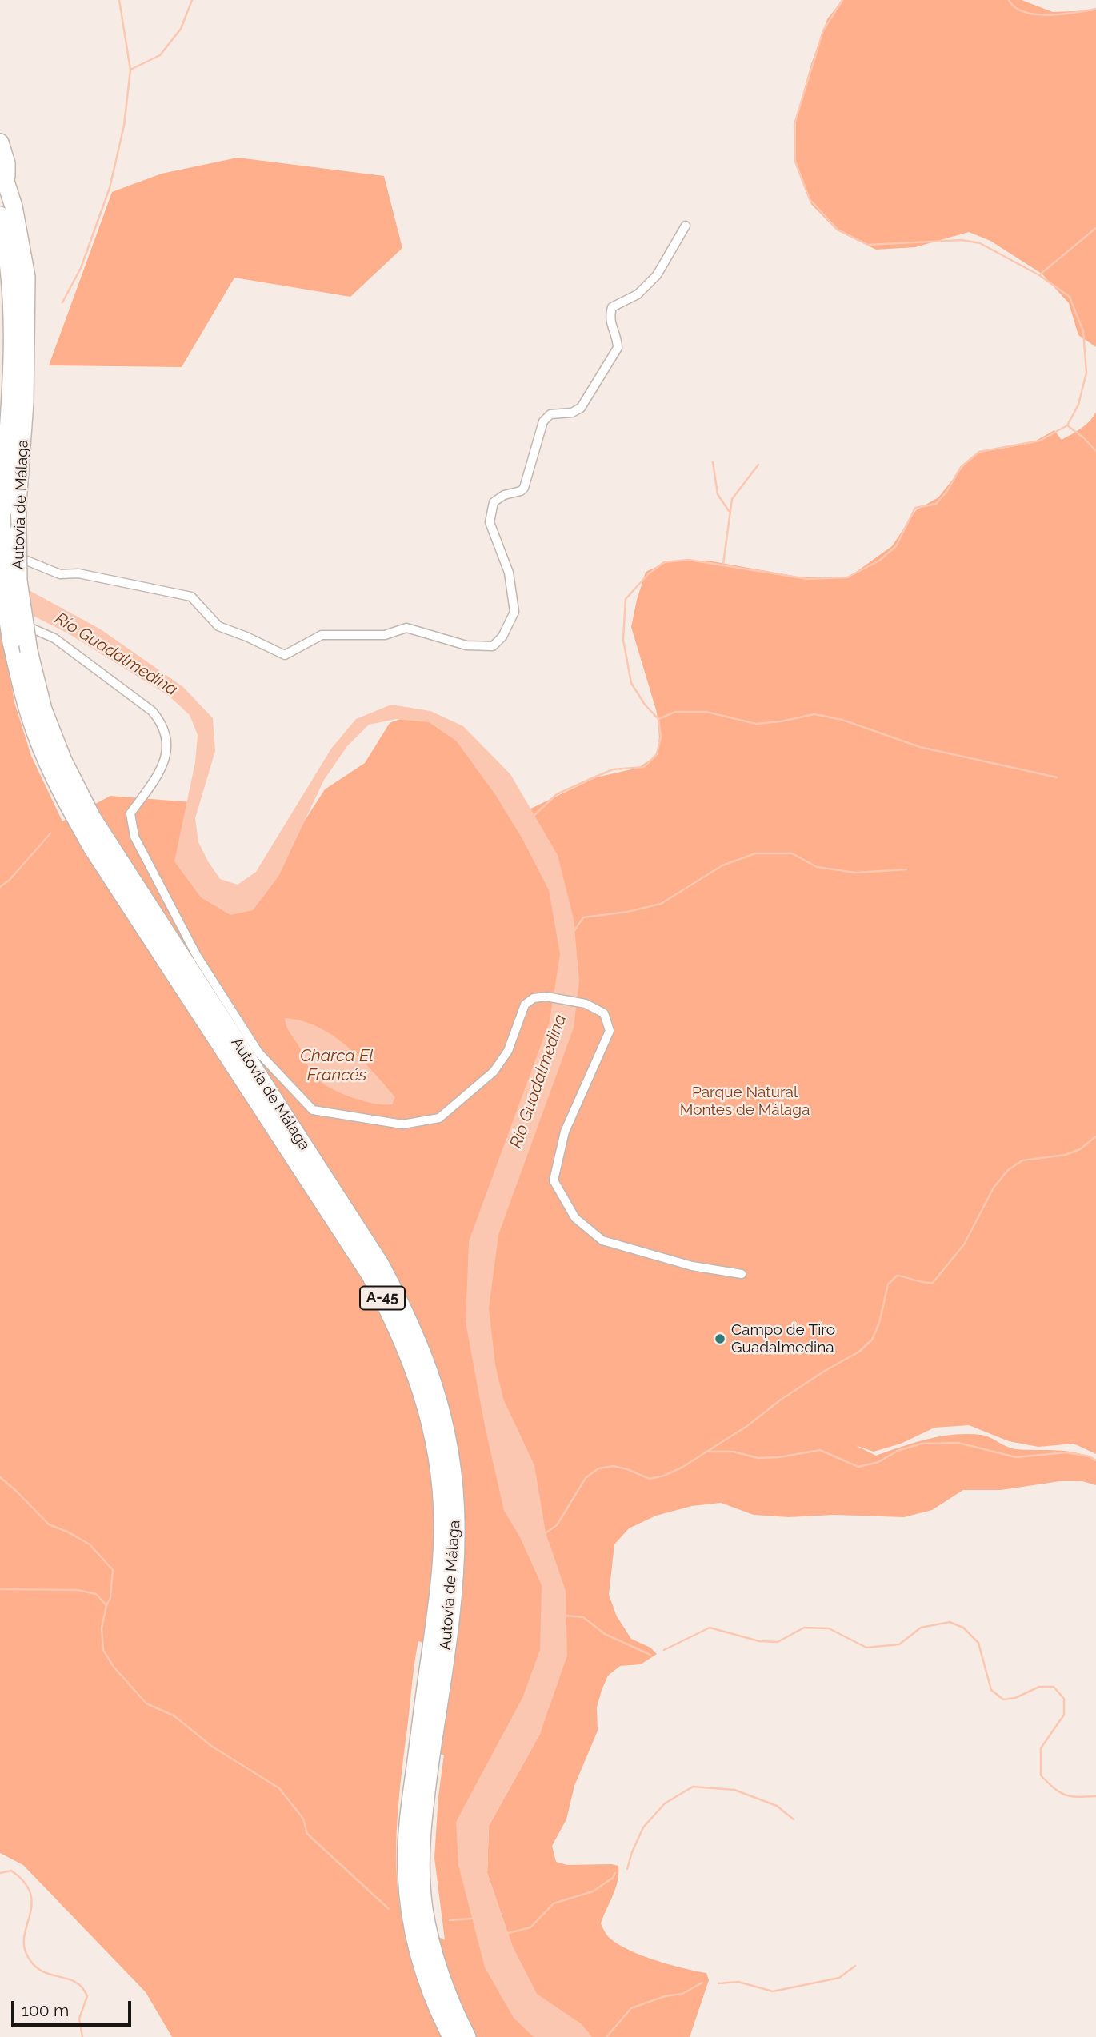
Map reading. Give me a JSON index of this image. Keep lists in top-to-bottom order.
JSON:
{
  "streets": {
    "highway": ["Autovía de Málaga", "A-45"]
  },
  "water": ["Río Guadalmedina", "Charca El Francés"],
  "parks": ["Parque Natural Montes de Málaga"],
  "places": ["Campo de Tiro Guadalmedina"],
  "scale_bar": "100 m"
}
